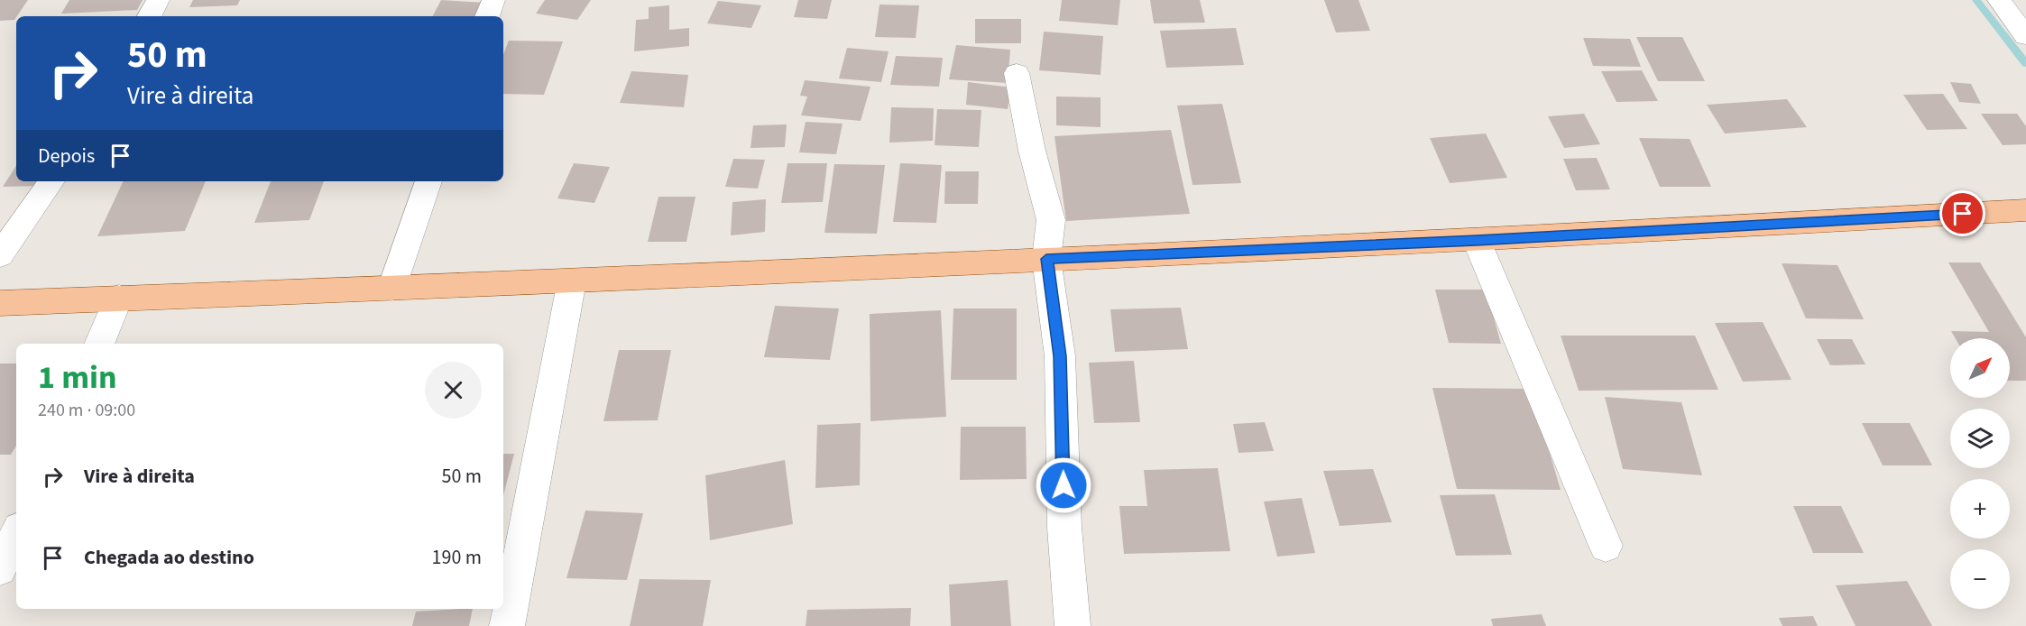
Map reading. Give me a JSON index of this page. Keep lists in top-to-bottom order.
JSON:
{
  "north": "top right",
  "page": {
    "turn": ["50 m", "Vire à direita"],
    "then": "Depois",
    "map_buttons": ["+", "−"],
    "heading": ["1 min", "240 m · 09:00"],
    "list": [
      {
        "name": "Vire à direita",
        "value": "50 m"
      },
      {
        "name": "Chegada ao destino",
        "value": "190 m"
      }
    ]
  }
}
